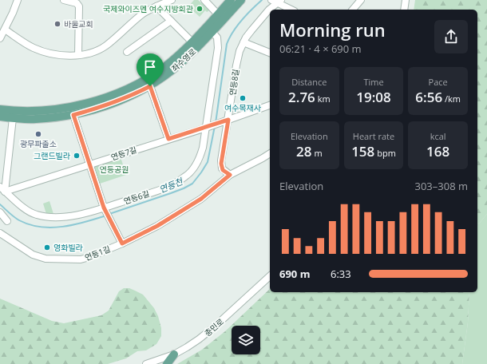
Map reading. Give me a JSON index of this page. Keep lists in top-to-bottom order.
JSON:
{
  "streets": {
    "main road": ["좌수영로"],
    "street": [
      "연등8길",
      "연등7길",
      "연등6길",
      "연등1길",
      "충민로"
    ]
  },
  "crossings": [
    ["좌수영로", "연등6길"],
    ["연등8길", "연등7길"],
    ["연등8길", "연등1길"],
    ["연등7길", "연등6길"]
  ],
  "water": ["연등천"],
  "parks": ["연등공원"],
  "places": [
    "국제와이즈멘 여수지방회관",
    "바울교회",
    "여수목재사",
    "광무파출소",
    "그랜드빌라",
    "영화빌라"
  ],
  "page": {
    "heading": ["Morning run", "06:21 · 4 × 690 m"],
    "stats": [
      ["Distance", "2.76 km"],
      ["Time", "19:08"],
      ["Pace", "6:56 /km"],
      ["Elevation", "28 m"],
      ["Heart rate", "158 bpm"],
      ["kcal", "168"]
    ],
    "chart": ["Elevation", "303–308 m"],
    "list": [
      {
        "name": "690 m",
        "note": "6:33"
      }
    ]
  }
}
